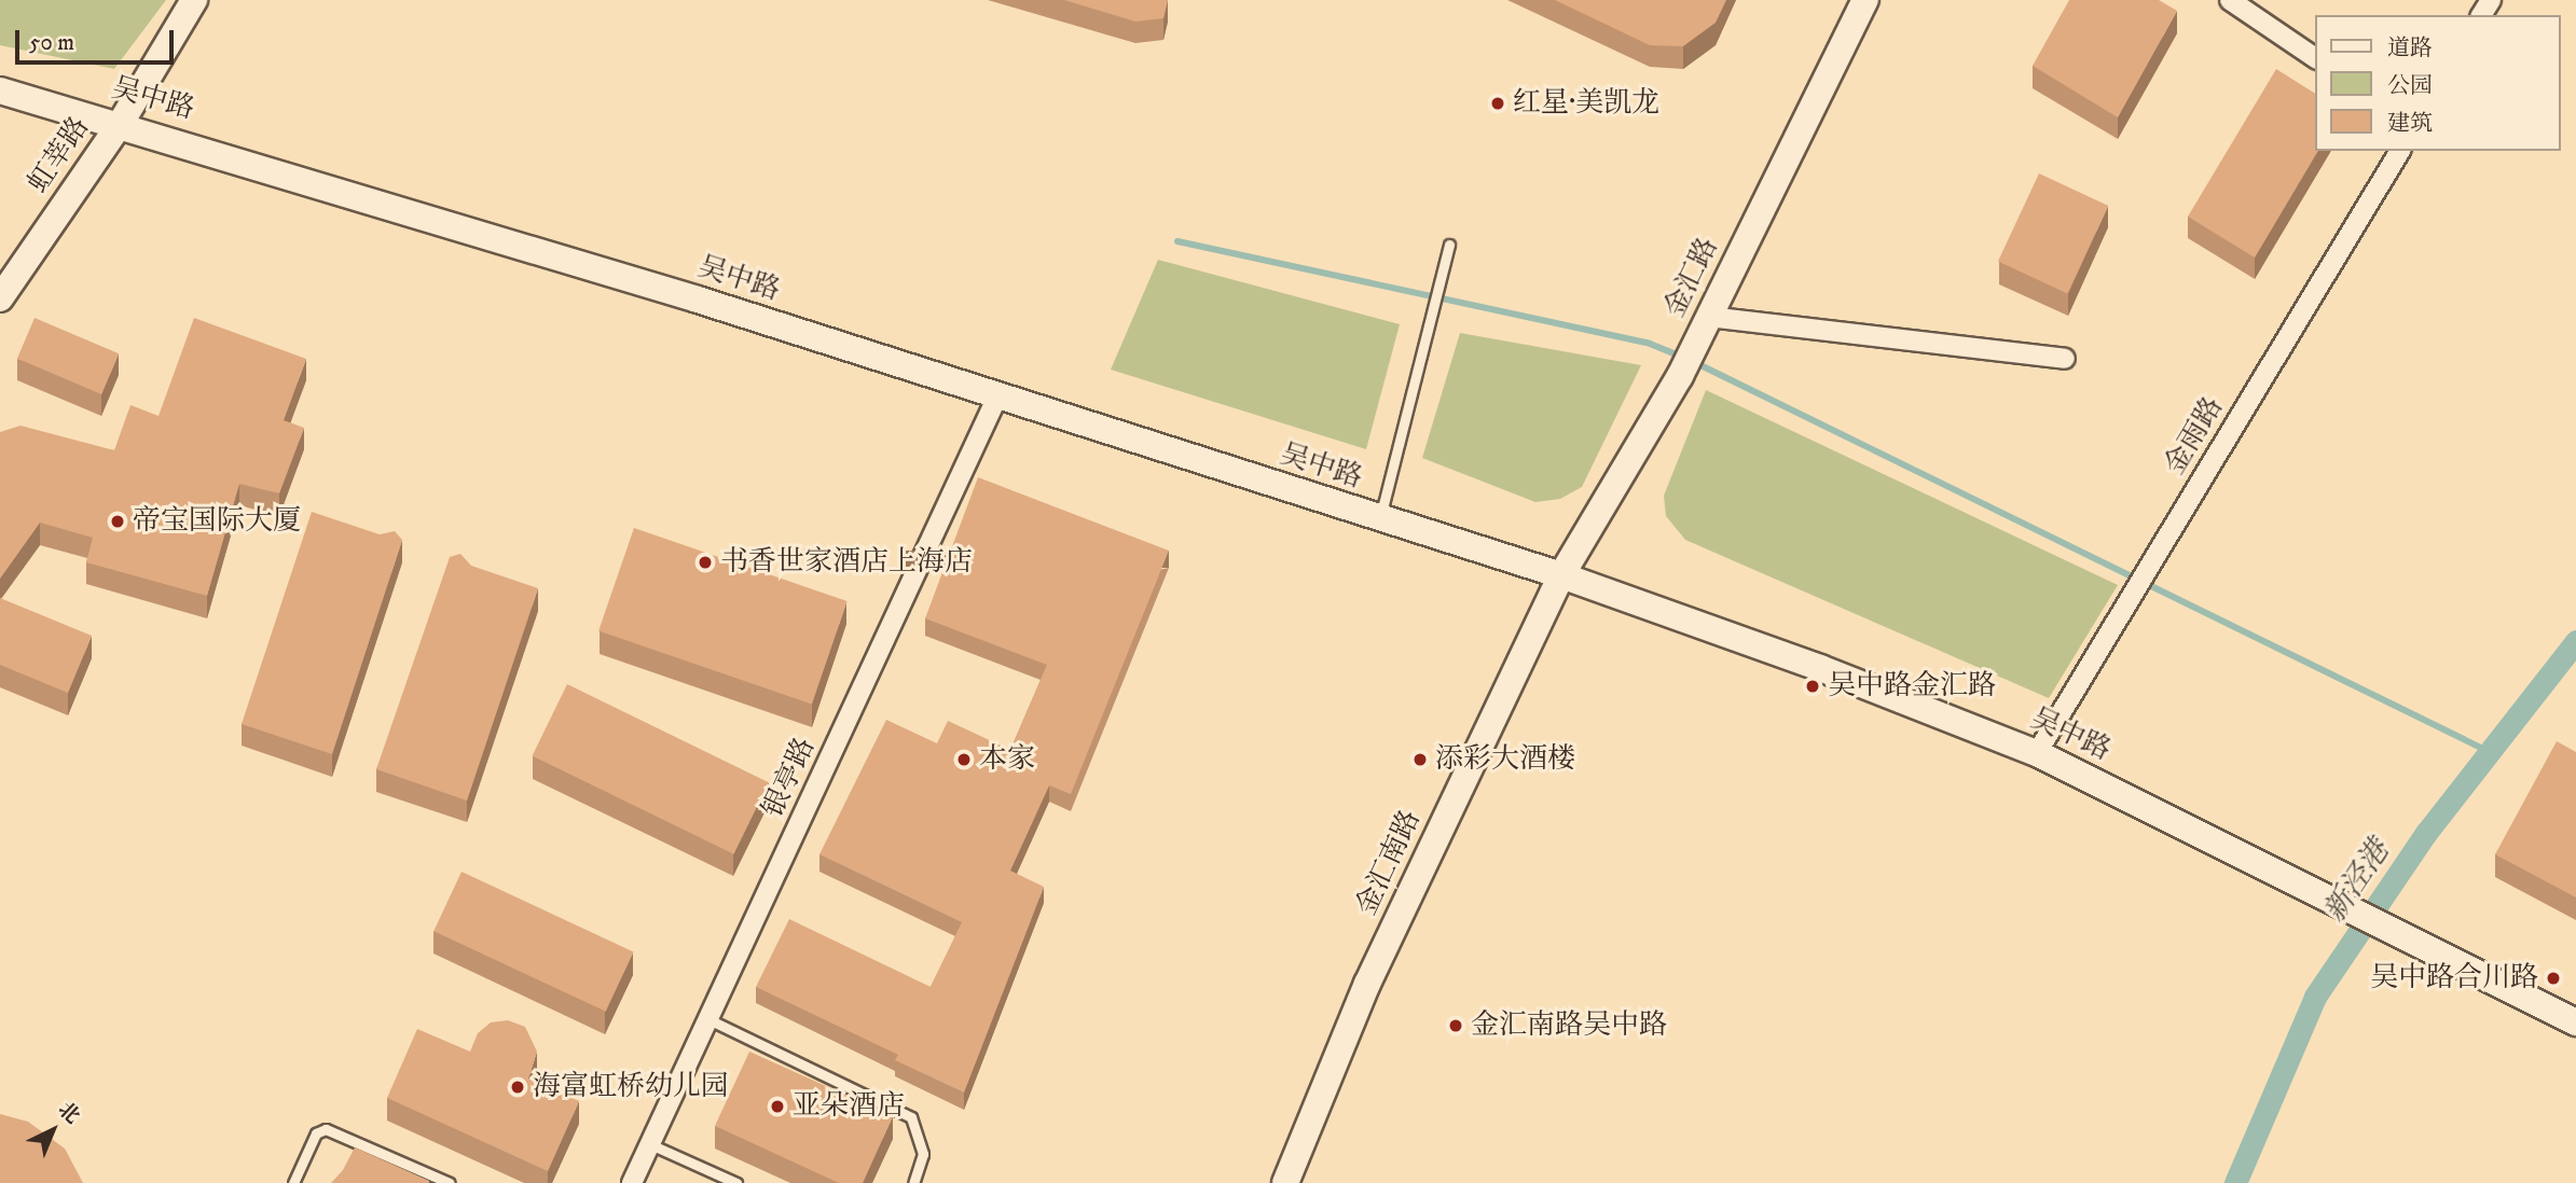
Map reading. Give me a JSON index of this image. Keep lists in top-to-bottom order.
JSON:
{
  "streets": {
    "main road": [
      "吴中路",
      "虹莘路",
      "金汇路",
      "金汇南路"
    ],
    "street": ["金雨路", "银亭路"]
  },
  "crossings": [
    ["吴中路", "虹莘路"],
    ["吴中路", "金汇路"],
    ["吴中路", "金雨路"],
    ["吴中路", "银亭路"],
    ["吴中路", "金汇南路"],
    ["金汇路", "金汇南路"]
  ],
  "water": ["新泾港"],
  "places": [
    "红星·美凯龙",
    "帝宝国际大厦",
    "书香世家酒店上海店",
    "吴中路金汇路",
    "本家",
    "添彩大酒楼",
    "吴中路合川路",
    "金汇南路吴中路",
    "海富虹桥幼儿园",
    "亚朵酒店"
  ],
  "legend": ["道路", "公园", "建筑"],
  "scale_bar": "50 m",
  "north": "top right"
}
